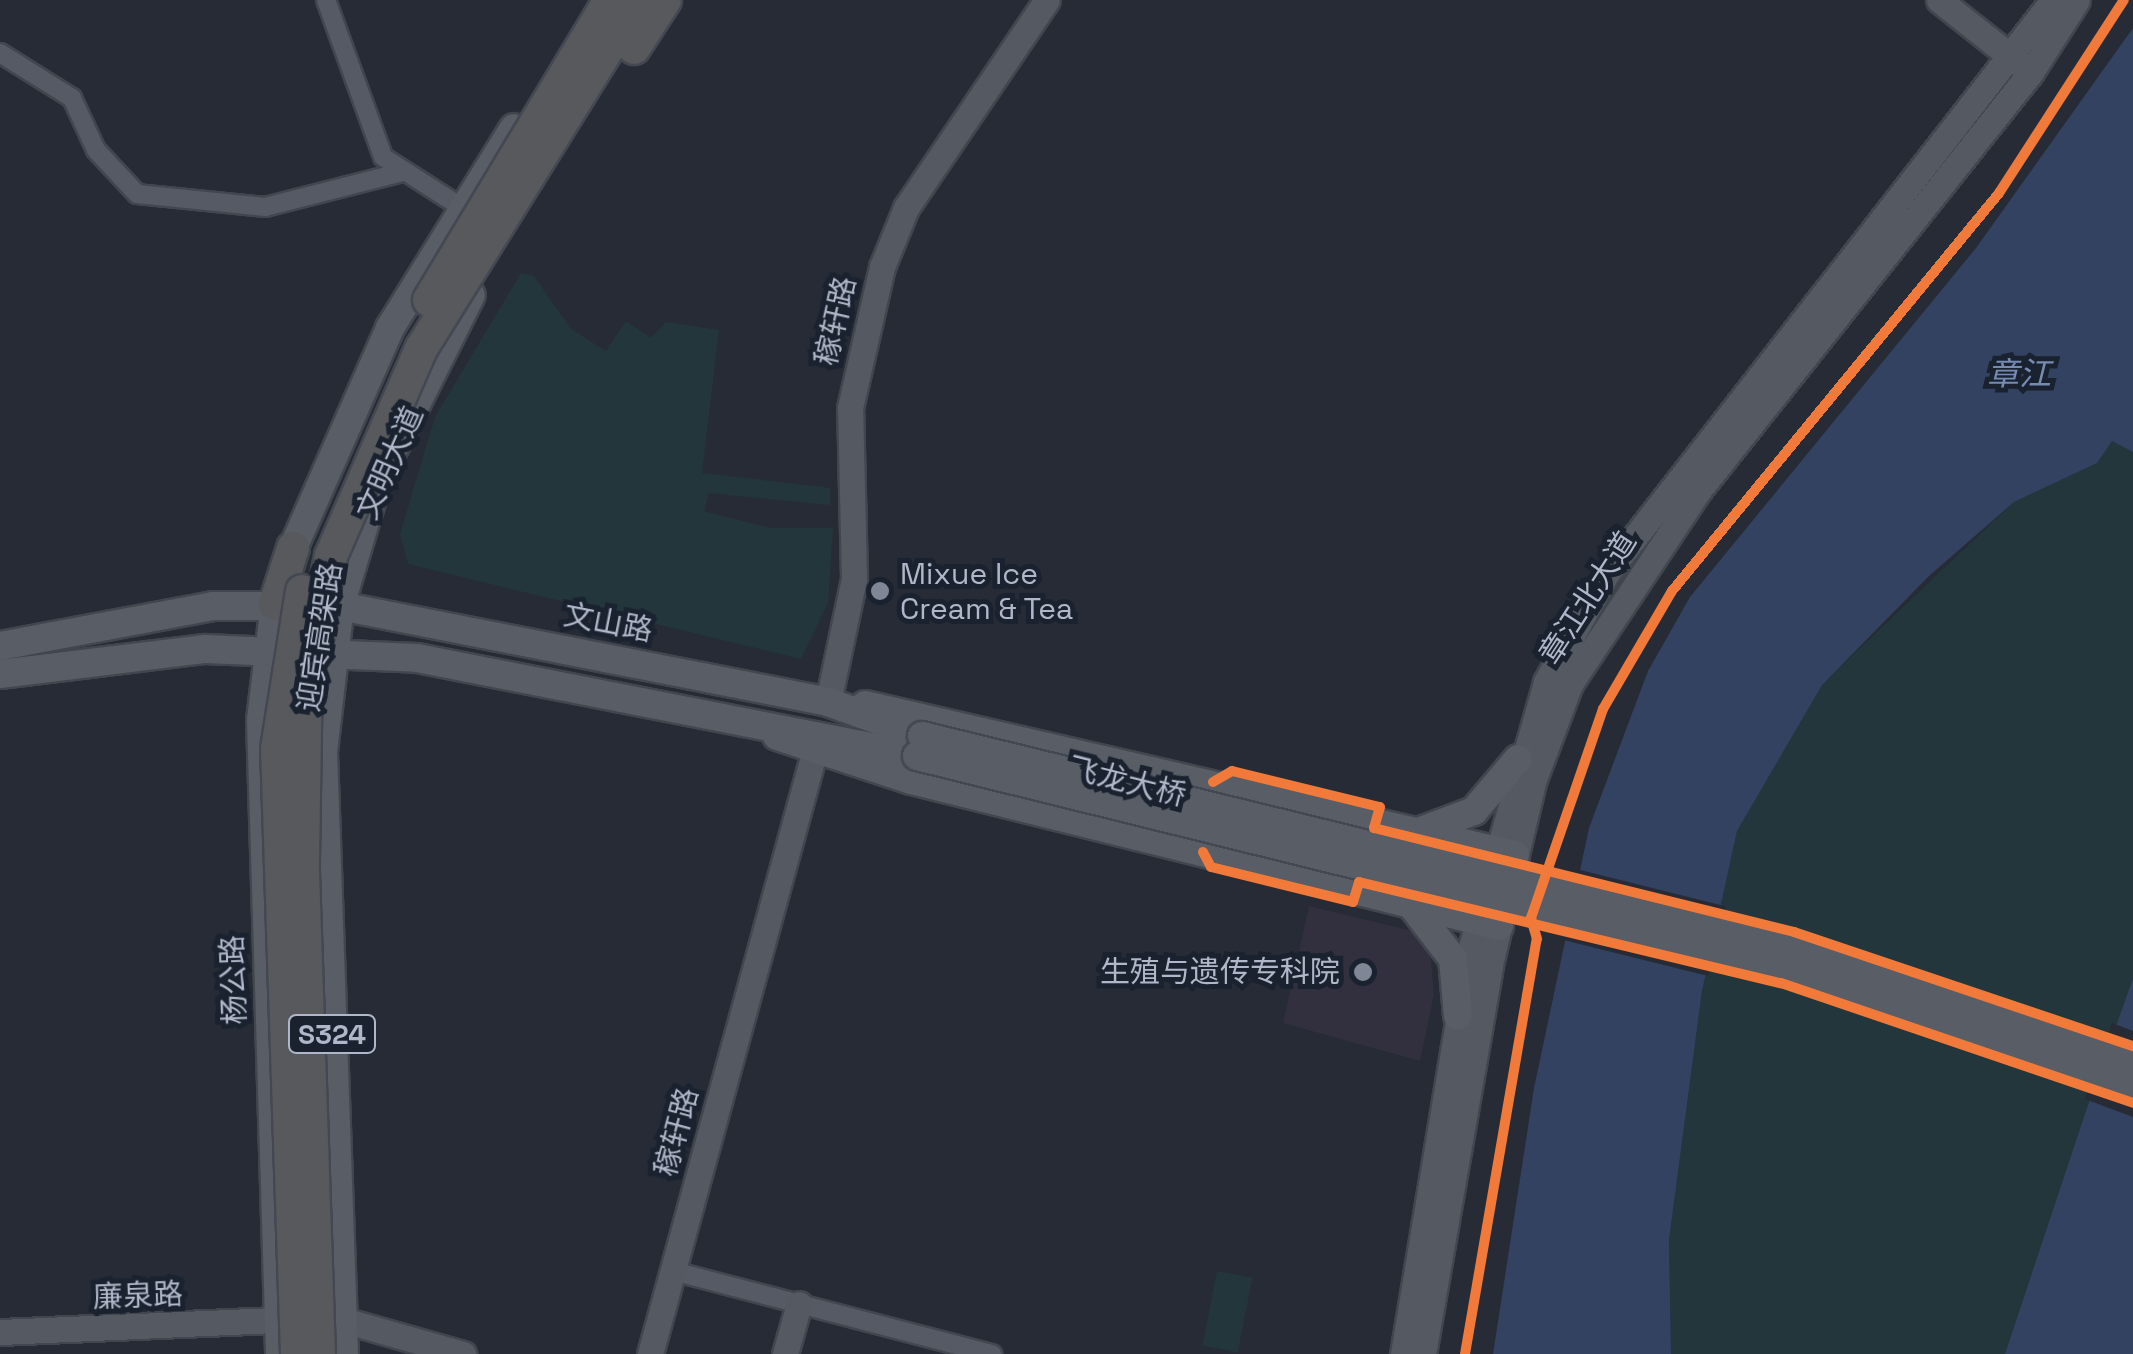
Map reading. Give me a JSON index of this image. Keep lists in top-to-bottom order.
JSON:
{
  "streets": {
    "highway": ["文明大道", "迎宾高架路", "S324"],
    "main road": [
      "稼轩路",
      "章江北大道",
      "文山路",
      "飞龙大桥",
      "杨公路",
      "廉泉路"
    ]
  },
  "crossings": [
    ["稼轩路", "文山路"],
    ["文明大道", "文山路"],
    ["文明大道", "杨公路"],
    ["文明大道", "S324"],
    ["文山路", "飞龙大桥"],
    ["文山路", "杨公路"],
    ["杨公路", "廉泉路"]
  ],
  "water": ["章江"],
  "places": ["Mixue Ice Cream & Tea", "生殖与遗传专科院"]
}
